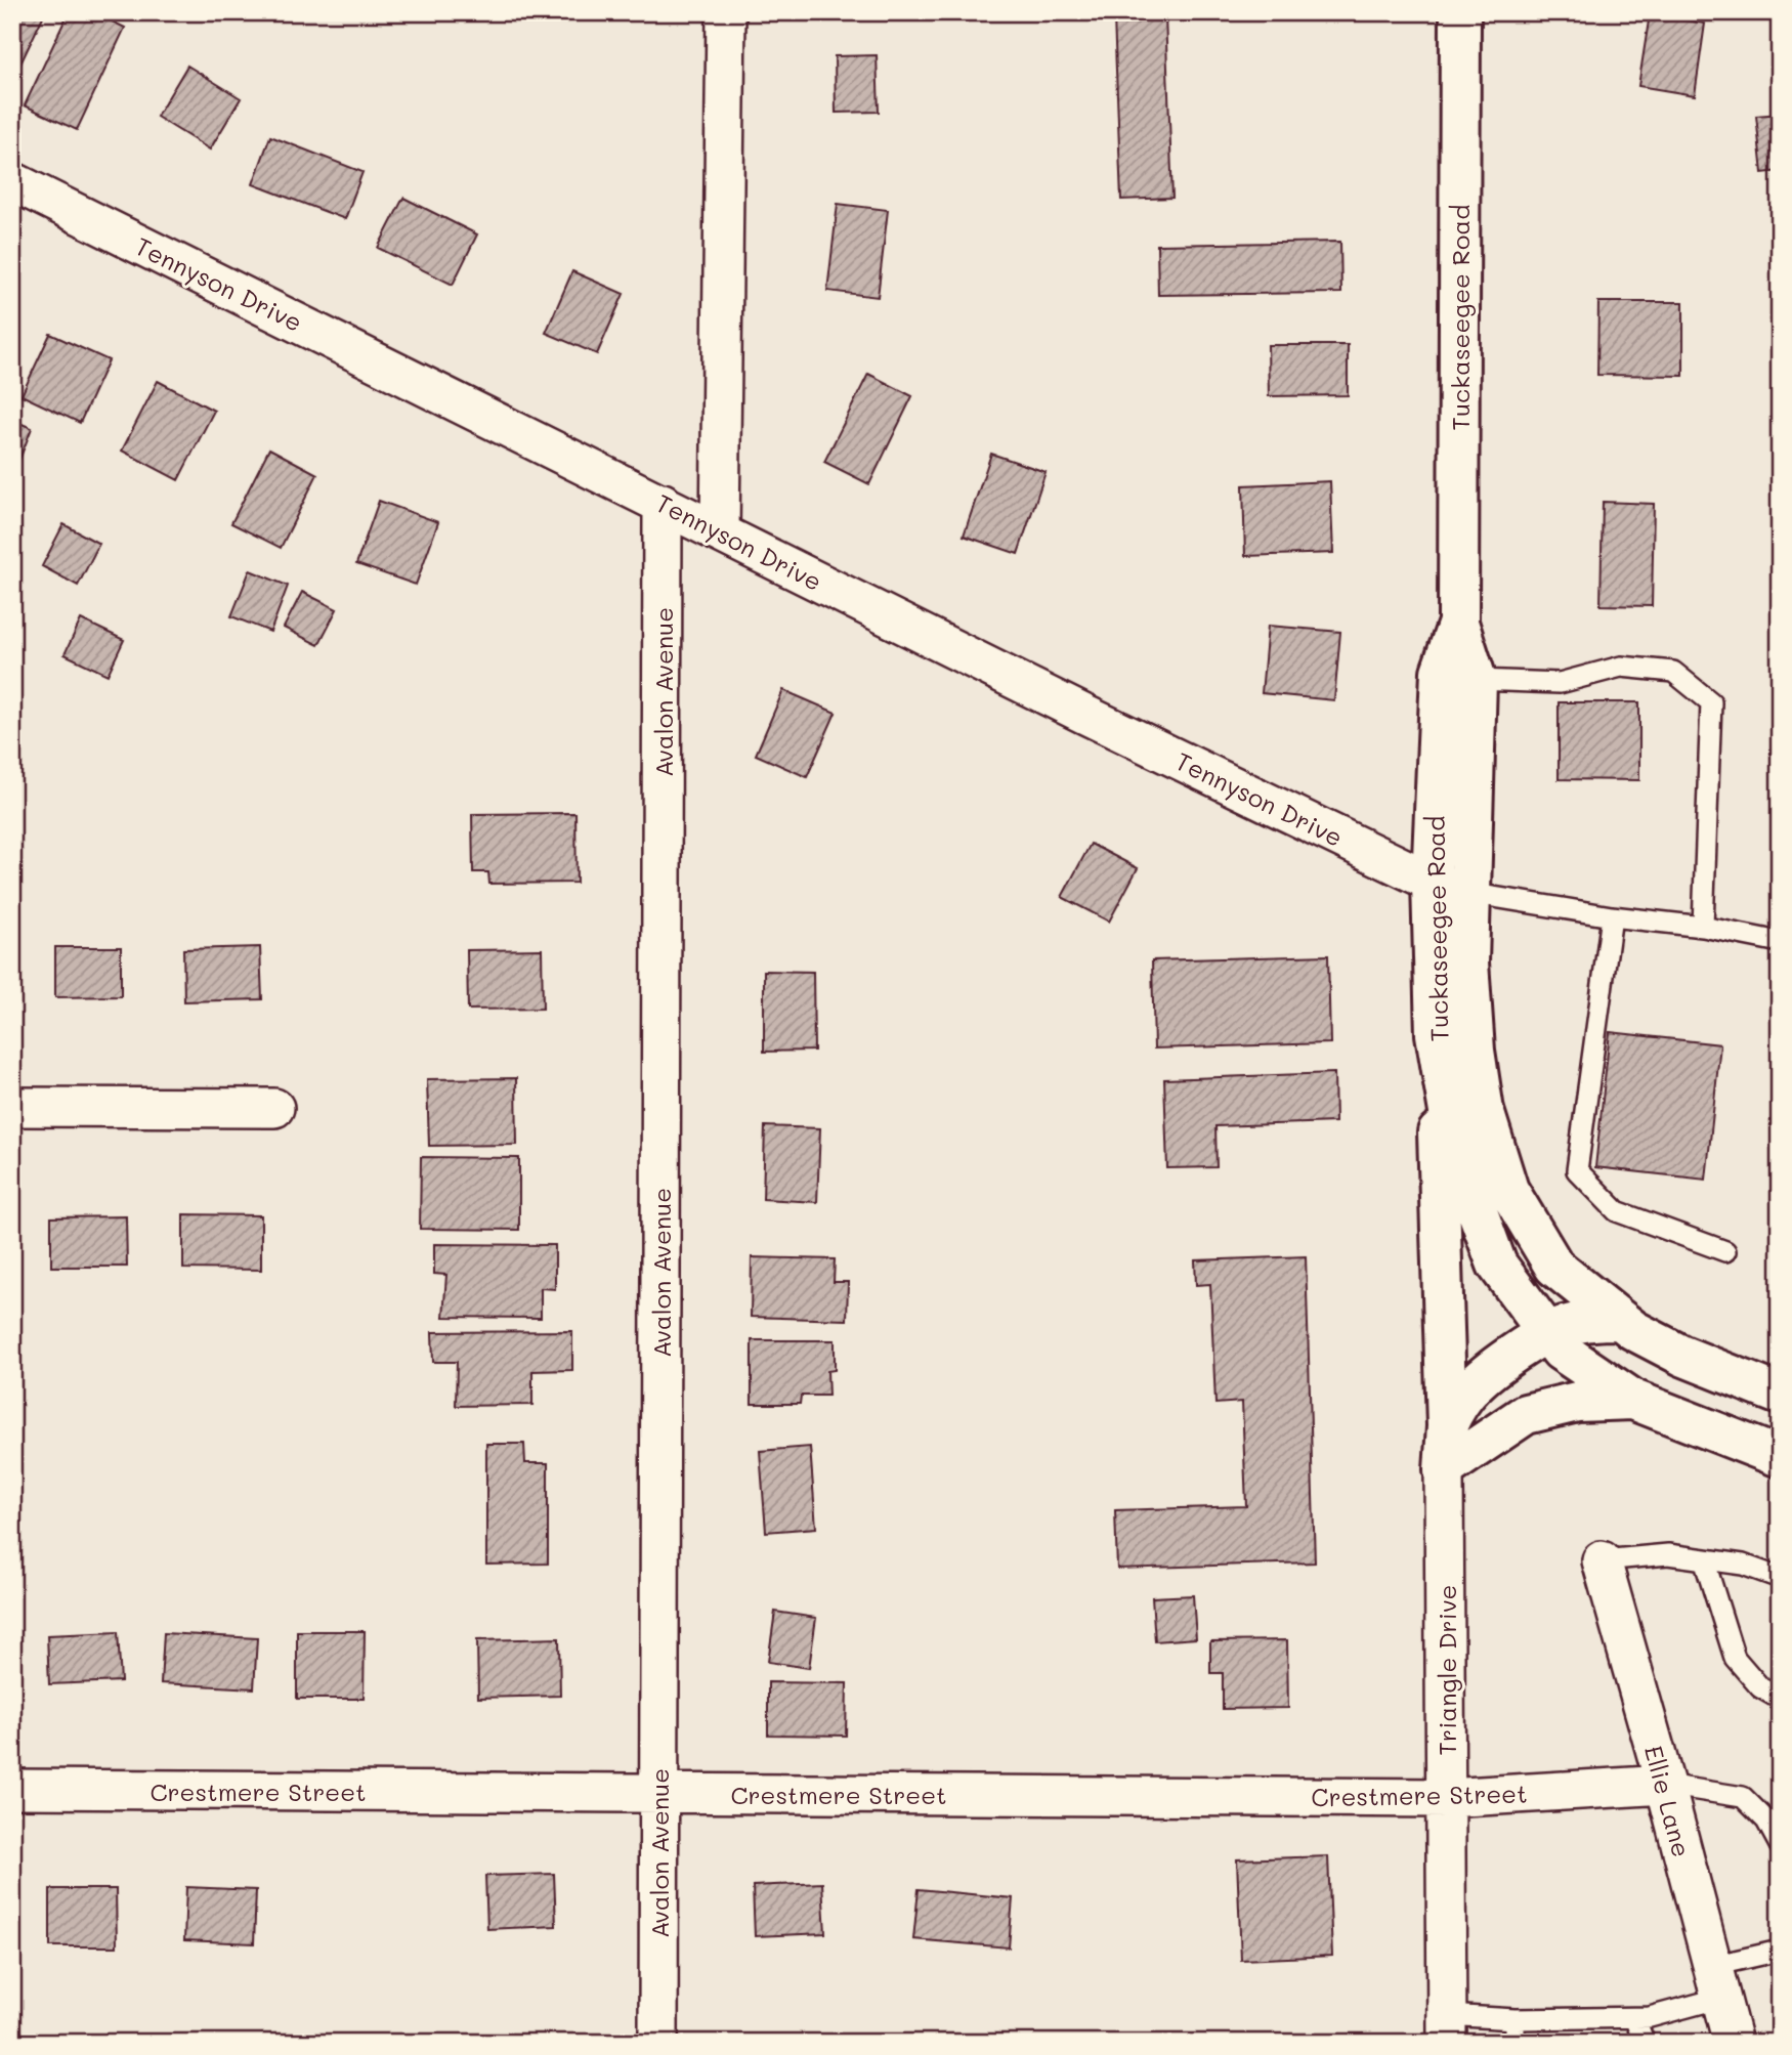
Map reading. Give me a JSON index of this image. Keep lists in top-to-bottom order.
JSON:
{
  "streets": {
    "main road": ["Tuckaseegee Road"],
    "street": [
      "Tennyson Drive",
      "Avalon Avenue",
      "Triangle Drive",
      "Crestmere Street",
      "Ellie Lane"
    ]
  },
  "crossings": [
    ["Tennyson Drive", "Tuckaseegee Road"],
    ["Tennyson Drive", "Avalon Avenue"],
    ["Avalon Avenue", "Crestmere Street"],
    ["Triangle Drive", "Crestmere Street"],
    ["Crestmere Street", "Ellie Lane"]
  ]
}
